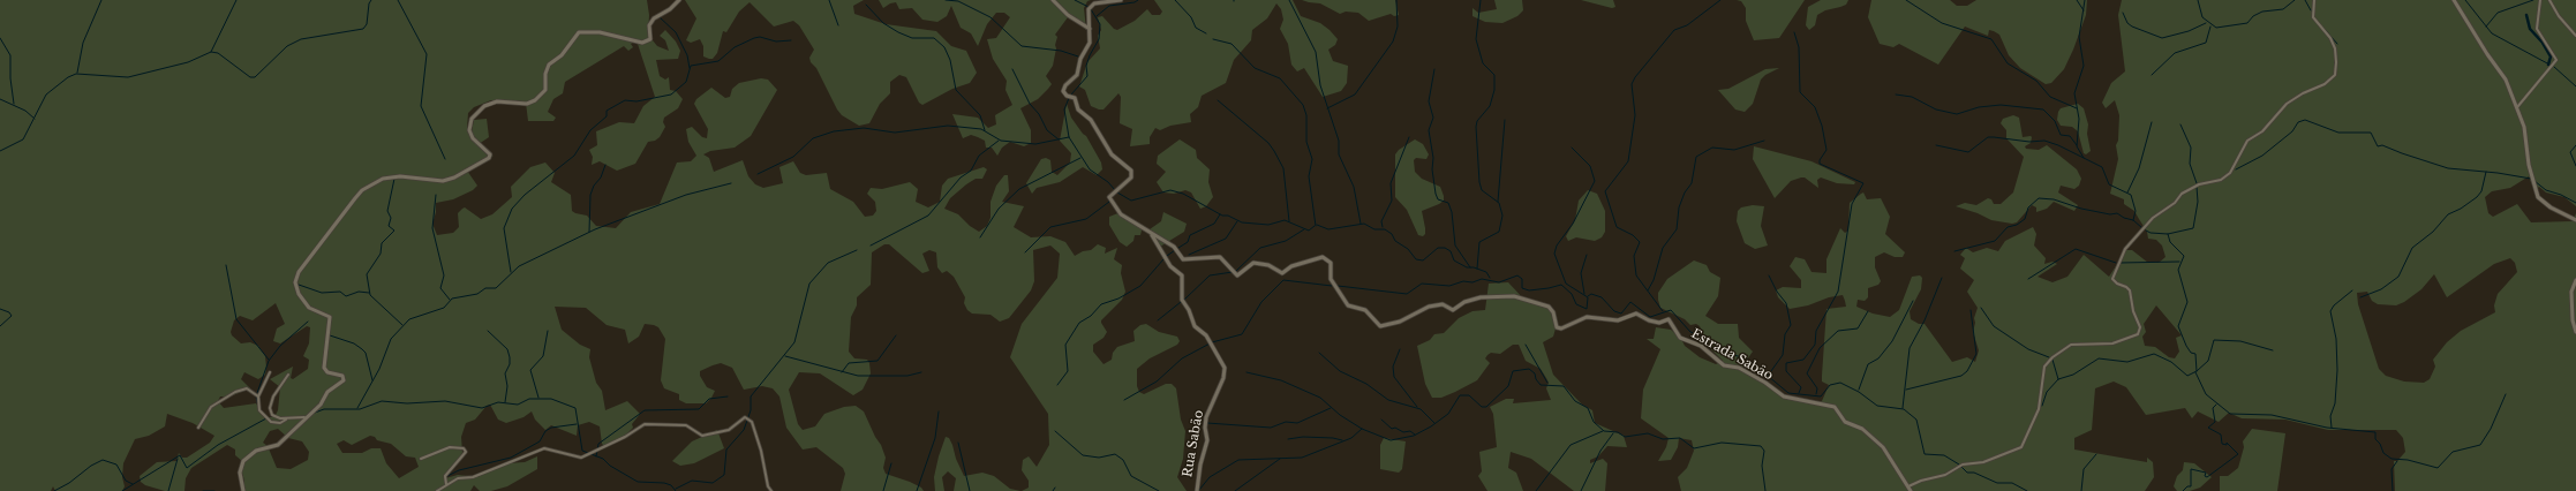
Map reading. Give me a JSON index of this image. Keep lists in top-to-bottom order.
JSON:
{
  "streets": {
    "street": ["Estrada Sabäo", "Rua Sabäo"]
  },
  "crossings": [
    ["Estrada Sabäo", "Rua Sabäo"]
  ]
}
